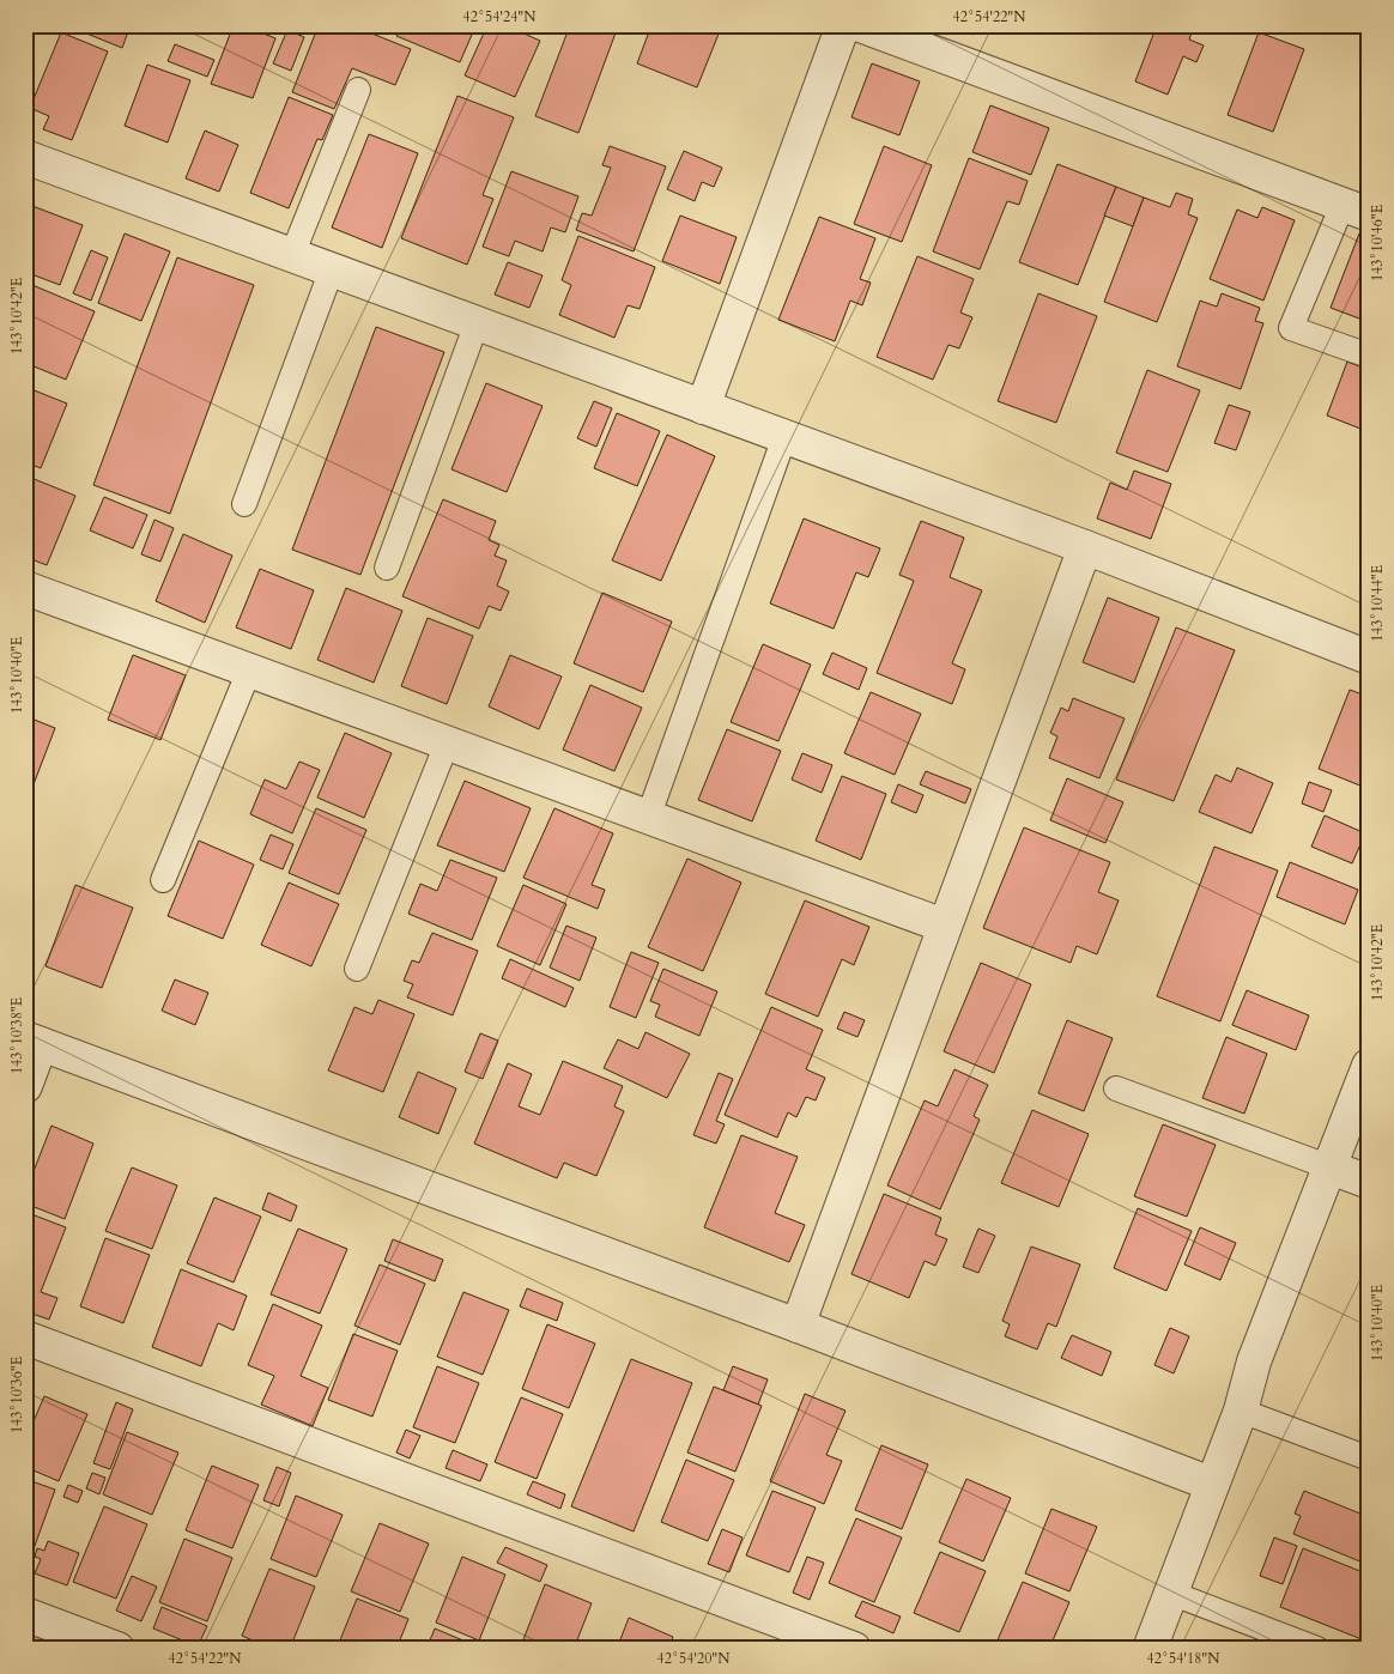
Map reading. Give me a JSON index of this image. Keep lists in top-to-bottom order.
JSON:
{
  "coordinates": [
    "42°54'24\"N",
    "42°54'22\"N",
    "143°10'46\"E",
    "143°10'42\"E",
    "143°10'44\"E",
    "143°10'40\"E",
    "143°10'38\"E",
    "143°10'36\"E",
    "42°54'20\"N",
    "42°54'18\"N"
  ]
}
